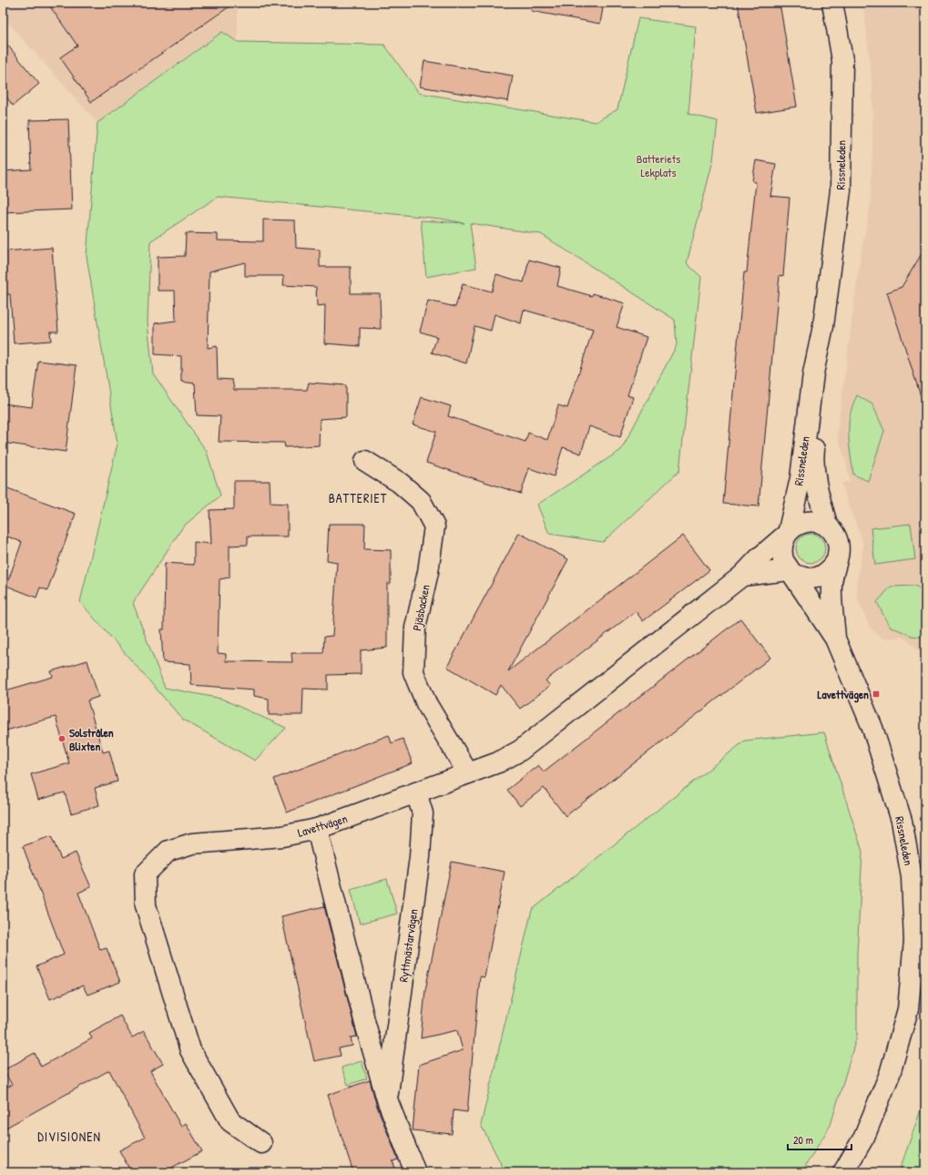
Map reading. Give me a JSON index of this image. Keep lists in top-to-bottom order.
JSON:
{
  "streets": {
    "street": [
      "Rissneleden",
      "Pjäsbacken",
      "Lavettvägen",
      "Ryttmästarvägen"
    ]
  },
  "crossings": [
    ["Rissneleden", "Lavettvägen"],
    ["Pjäsbacken", "Lavettvägen"],
    ["Lavettvägen", "Ryttmästarvägen"]
  ],
  "districts": ["BATTERIET", "DIVISIONEN"],
  "parks": ["Batteriets Lekplats"],
  "places": {
    "transit": ["Lavettvägen"],
    "other": ["Solstrålen Blixten"]
  },
  "scale_bar": "20 m"
}
